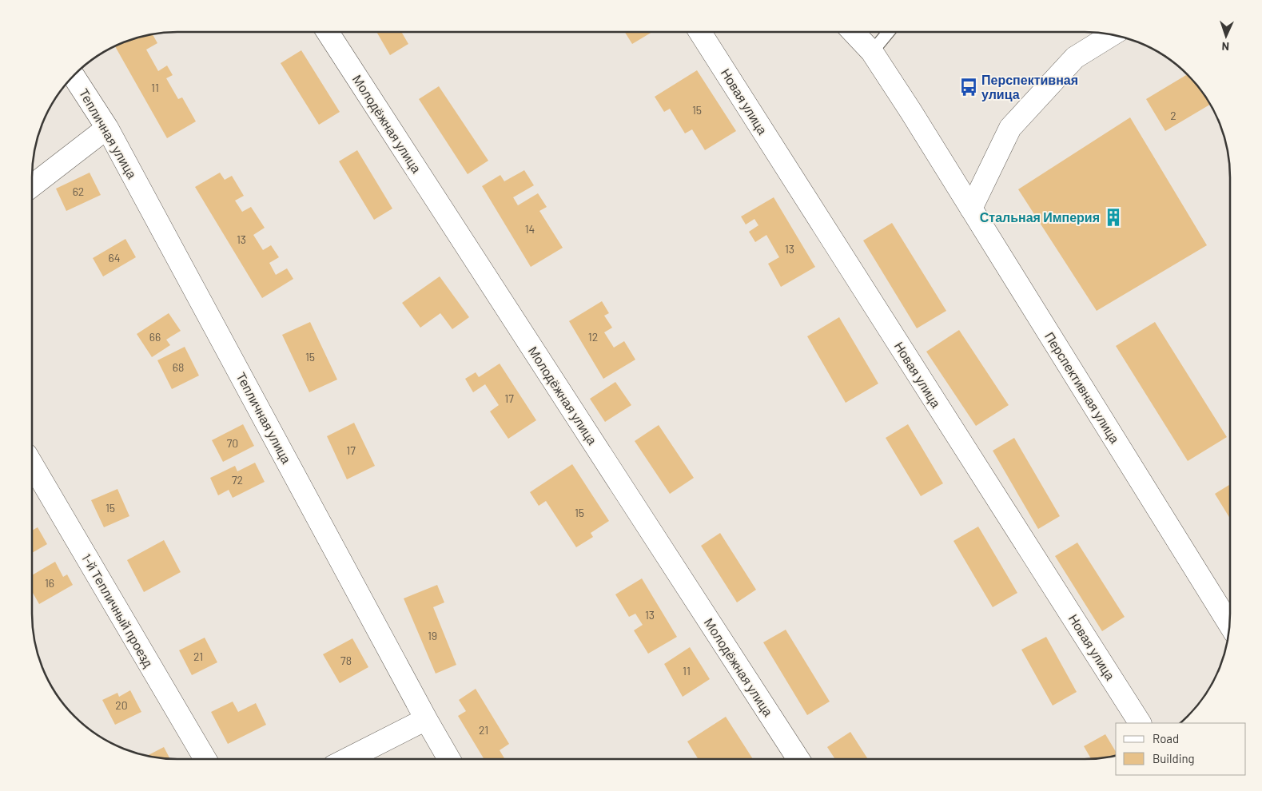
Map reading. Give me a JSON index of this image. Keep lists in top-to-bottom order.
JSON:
{
  "streets": {
    "street": [
      "Новая улица",
      "Молодёжная улица",
      "Тепличная улица",
      "Перспективная улица",
      "1-й Тепличный проезд"
    ]
  },
  "places": {
    "bus stop": ["Перспективная улица"],
    "building": ["Стальная Империя"]
  },
  "house_numbers": [
    "11",
    "15",
    "2",
    "62",
    "14",
    "13",
    "13",
    "64",
    "66",
    "12",
    "15",
    "68",
    "17",
    "70",
    "17",
    "72",
    "15",
    "15",
    "16",
    "13",
    "19",
    "21",
    "78",
    "11",
    "20",
    "21"
  ],
  "legend": ["Road", "Building"],
  "north": "bottom"
}
